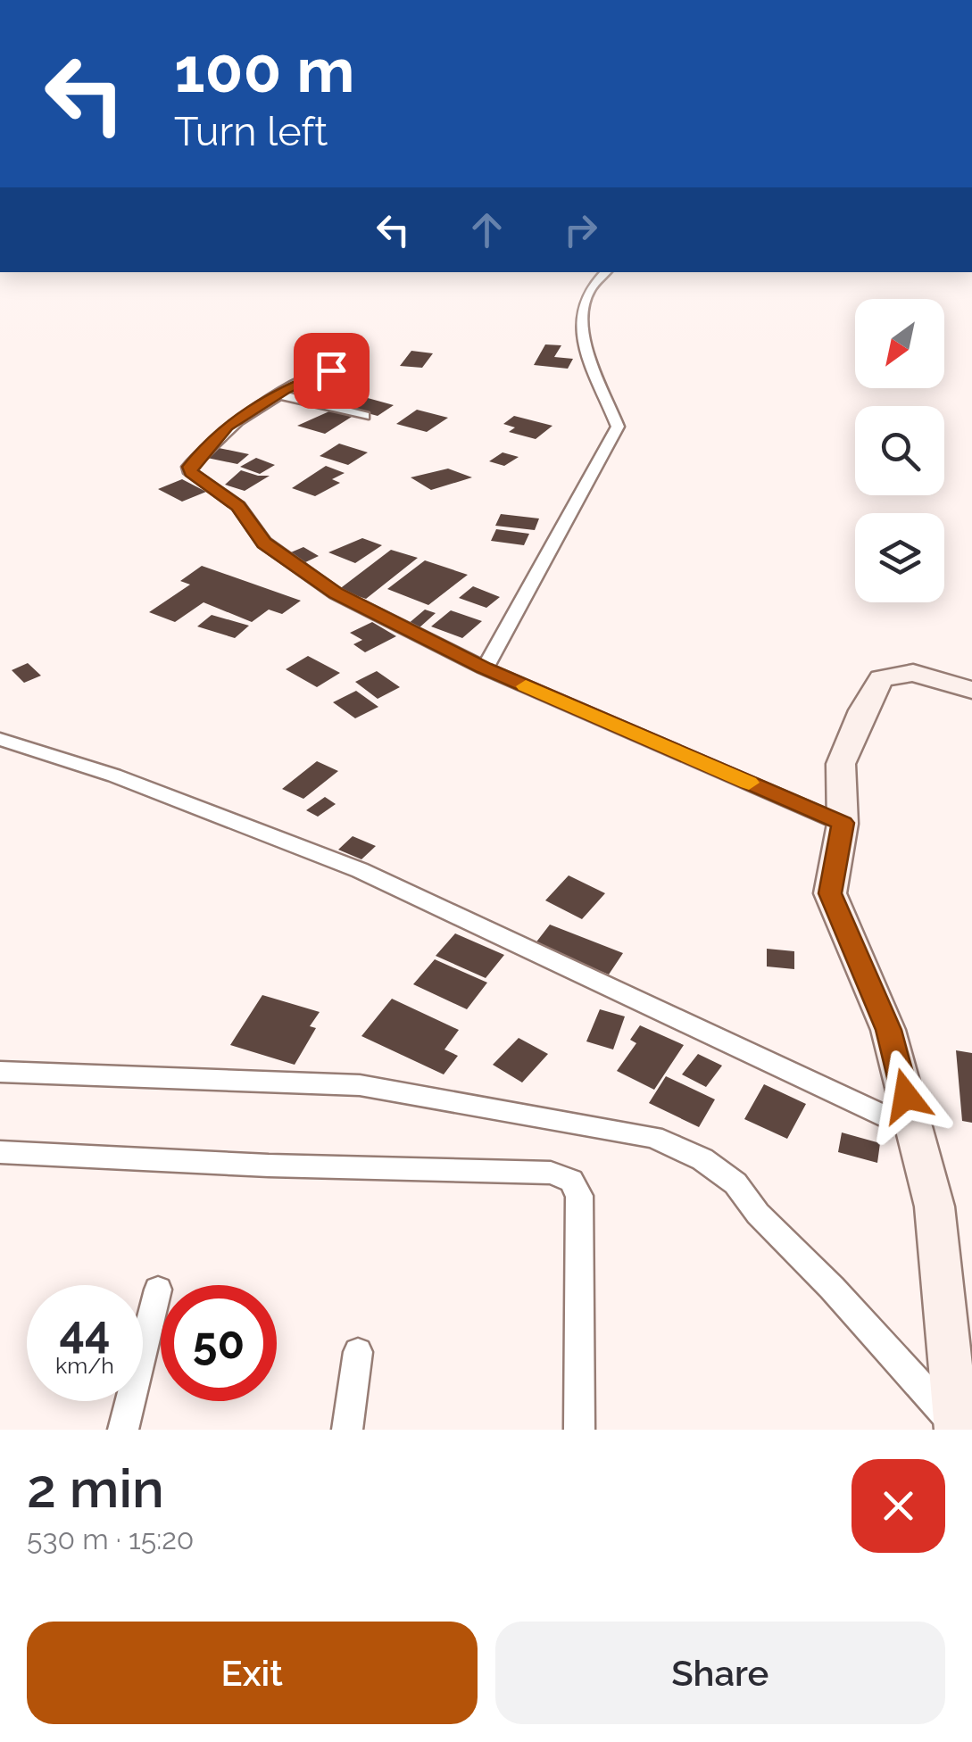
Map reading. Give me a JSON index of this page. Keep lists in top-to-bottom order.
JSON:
{
  "north": "bottom left",
  "page": {
    "turn": ["100 m", "Turn left"],
    "speed": "44 km/h",
    "limit": "50",
    "heading": ["2 min", "530 m · 15:20"],
    "buttons": ["Exit", "Share"]
  }
}
